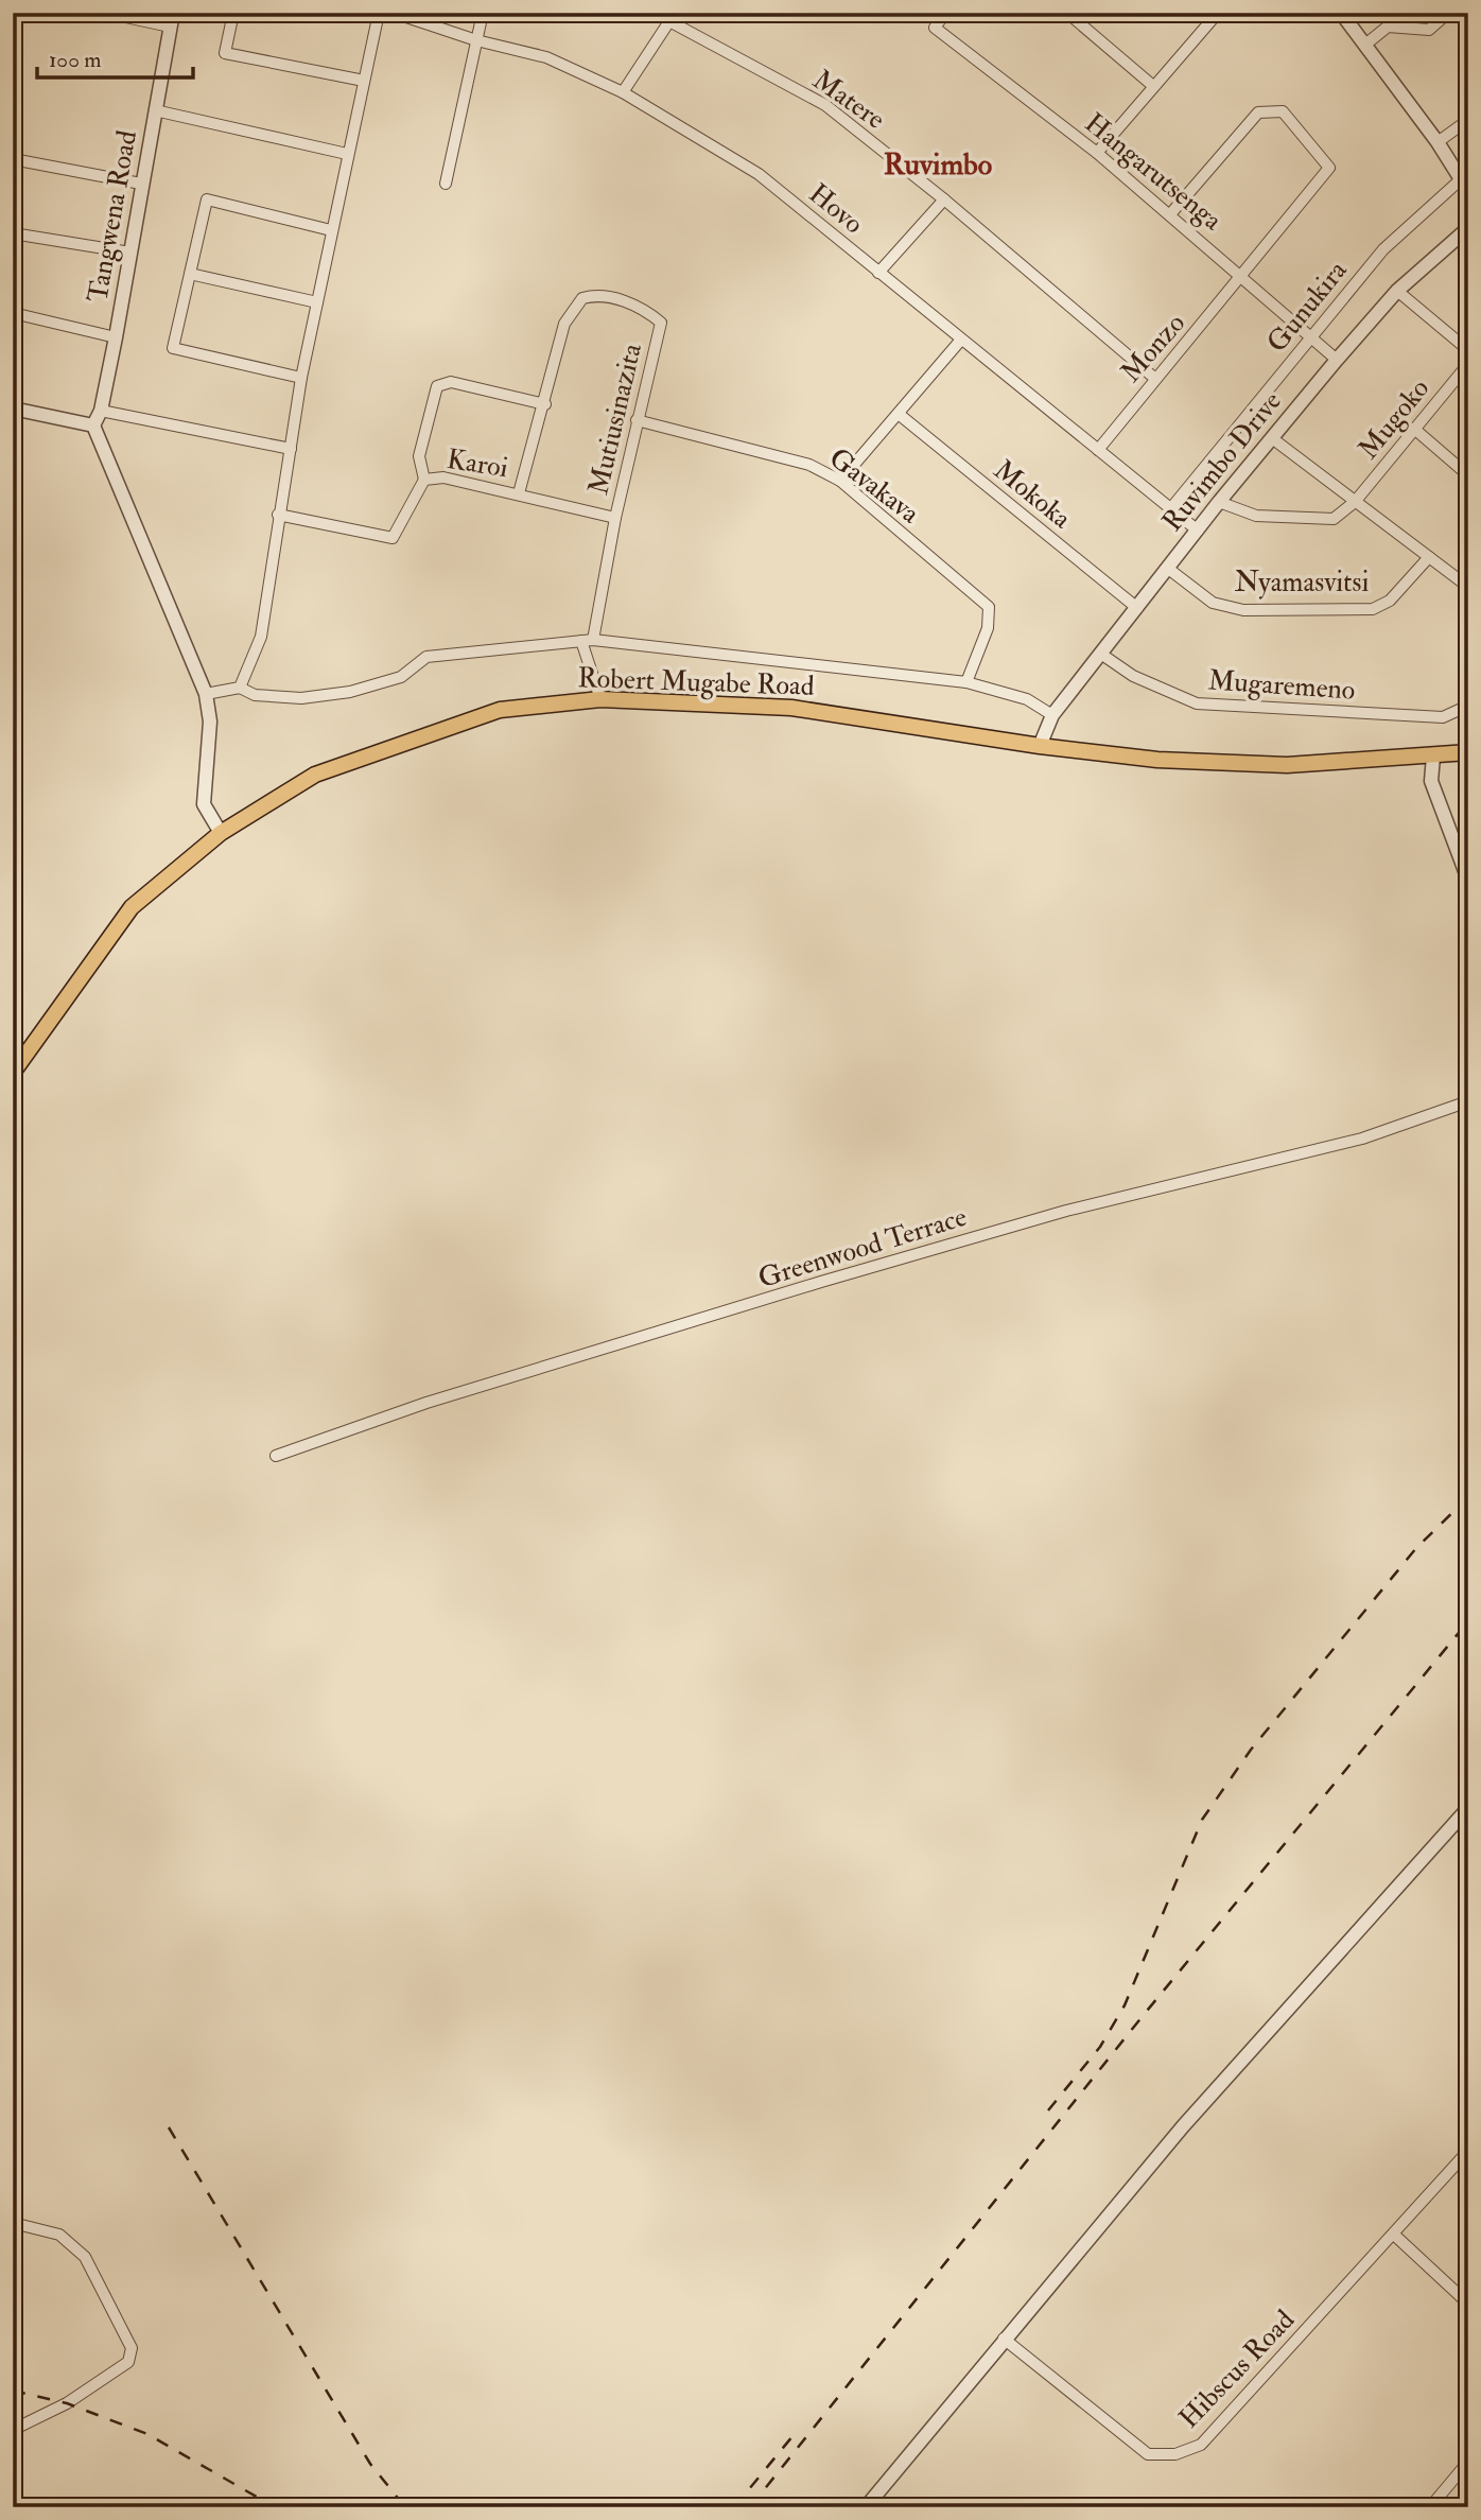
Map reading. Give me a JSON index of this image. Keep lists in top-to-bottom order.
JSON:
{
  "streets": {
    "main road": ["Robert Mugabe Road"],
    "street": [
      "Matere",
      "Hangarutsenga",
      "Hovo",
      "Tangwena Road",
      "Gunukira",
      "Monzo",
      "Mutiusinazita",
      "Mugoko",
      "Ruvimbo Drive",
      "Karoi",
      "Gavakava",
      "Mokoka",
      "Nyamasvitsi",
      "Mugaremeno",
      "Greenwood Terrace",
      "Hibscus Road"
    ]
  },
  "crossings": [
    ["Matere", "Hovo"],
    ["Matere", "Monzo"],
    ["Hangarutsenga", "Gunukira"],
    ["Hangarutsenga", "Monzo"],
    ["Hangarutsenga", "Ruvimbo Drive"],
    ["Hovo", "Gunukira"],
    ["Hovo", "Monzo"],
    ["Hovo", "Ruvimbo Drive"],
    ["Mutiusinazita", "Karoi"],
    ["Mutiusinazita", "Gavakava"],
    ["Ruvimbo Drive", "Mokoka"],
    ["Ruvimbo Drive", "Nyamasvitsi"],
    ["Ruvimbo Drive", "Robert Mugabe Road"],
    ["Ruvimbo Drive", "Mugaremeno"]
  ],
  "districts": ["Ruvimbo"],
  "scale_bar": "100 m"
}
